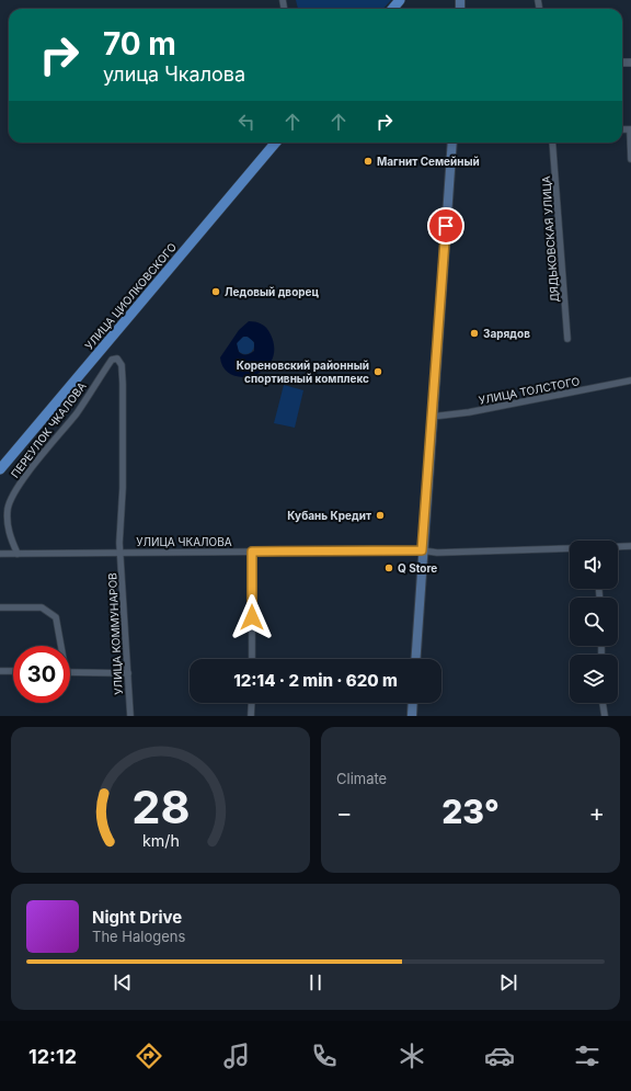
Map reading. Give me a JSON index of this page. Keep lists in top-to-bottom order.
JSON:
{
  "streets": {
    "main road": ["УЛИЦА ЦИОЛКОВСКОГО"],
    "street": [
      "ДЯДЬКОВСКАЯ УЛИЦА",
      "УЛИЦА ТОЛСТОГО",
      "ПЕРЕУЛОК ЧКАЛОВА",
      "УЛИЦА ЧКАЛОВА",
      "УЛИЦА КОММУНАРОВ"
    ]
  },
  "crossings": [
    ["ПЕРЕУЛОК ЧКАЛОВА", "УЛИЦА ЧКАЛОВА"],
    ["ПЕРЕУЛОК ЧКАЛОВА", "УЛИЦА КОММУНАРОВ"],
    ["УЛИЦА ЧКАЛОВА", "УЛИЦА КОММУНАРОВ"]
  ],
  "places": [
    "Магнит Семейный",
    "Ледовый дворец",
    "Зарядов",
    "Кореновский районный спортивный комплекс",
    "Кубань Кредит",
    "Q Store"
  ],
  "page": {
    "turn": ["70 m", "улица Чкалова"],
    "limit": "30",
    "trip": "12:14 · 2 min · 620 m",
    "tile": "Climate",
    "heat": ["−", "23°", "+"],
    "song": ["Night Drive", "The Halogens"],
    "tabs": "12:12",
    "gauge": ["28", "km/h"]
  }
}
